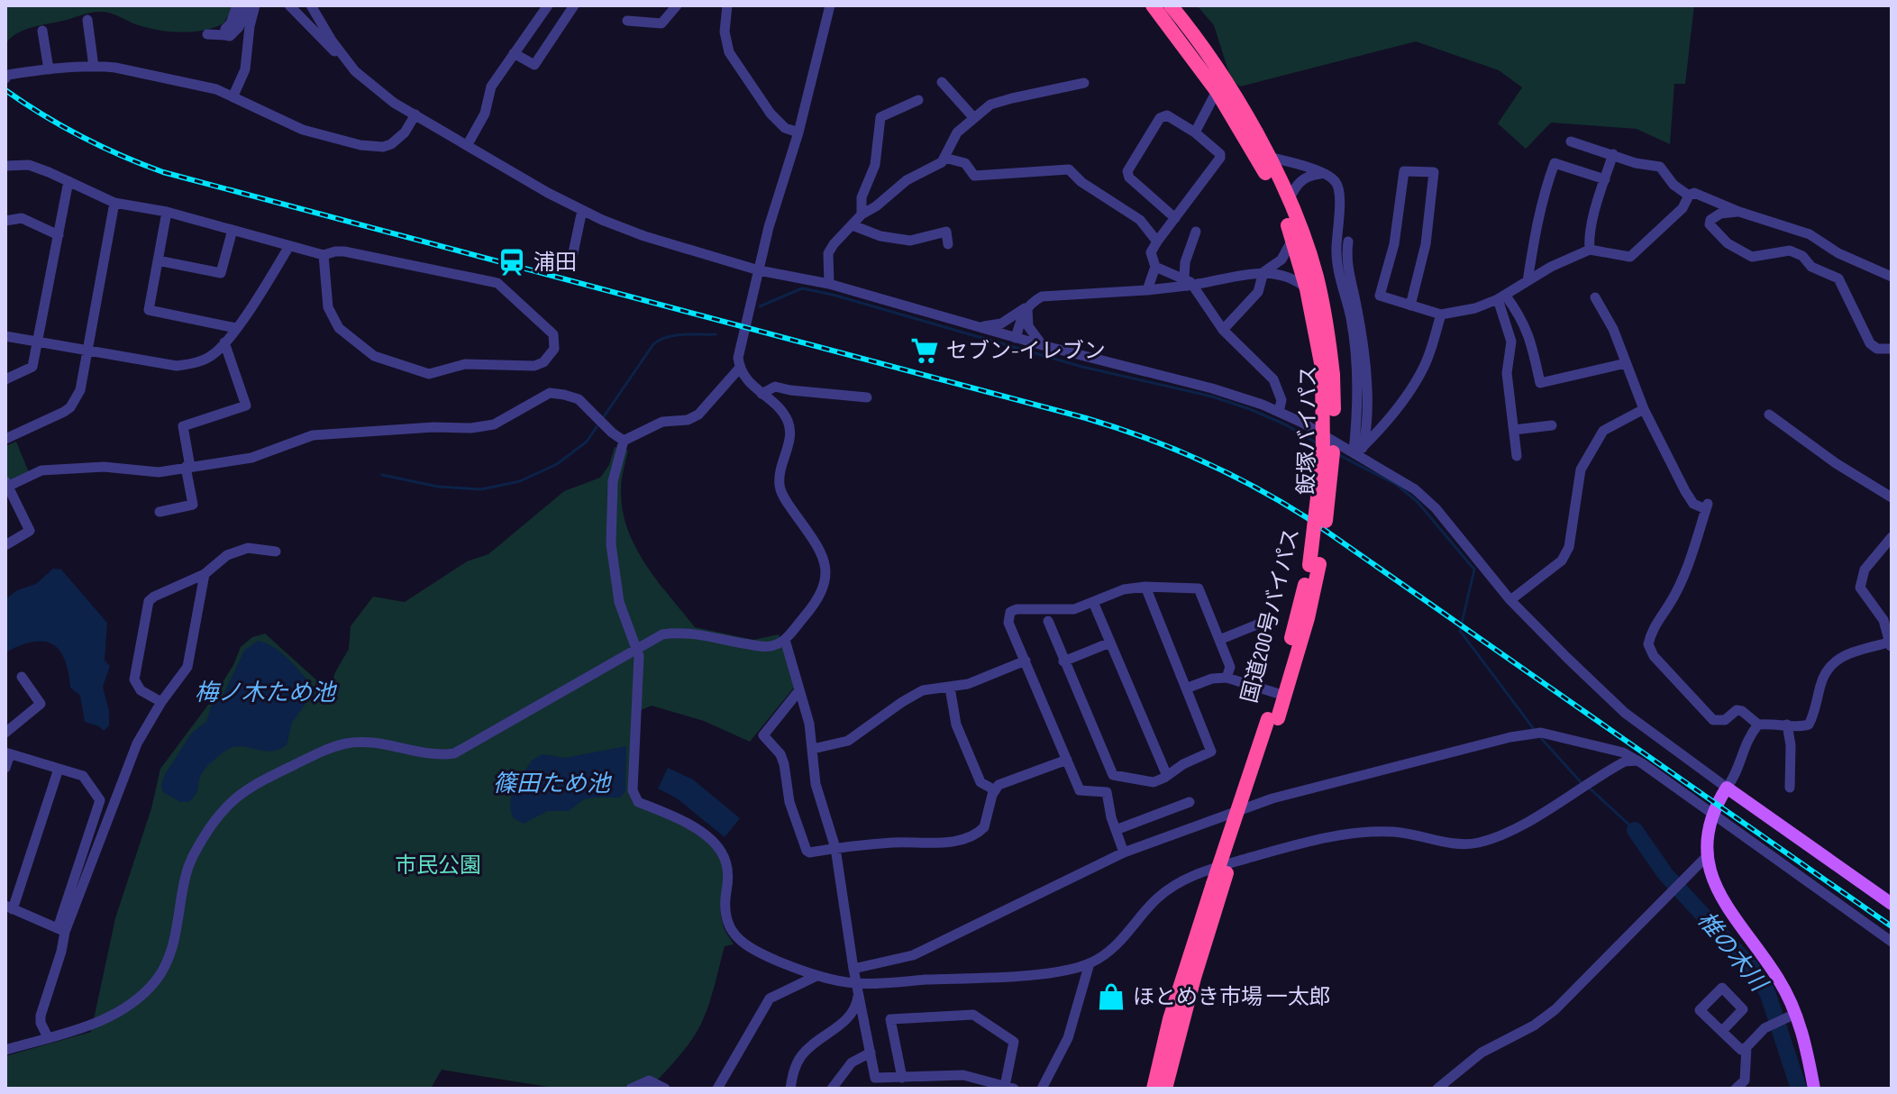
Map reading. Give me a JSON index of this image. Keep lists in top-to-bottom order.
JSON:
{
  "streets": {
    "highway": ["飯塚バイパス", "国道200号バイパス"]
  },
  "crossings": [
    ["飯塚バイパス", "国道200号バイパス"]
  ],
  "water": ["梅ノ木ため池", "篠田ため池", "椎の木川"],
  "parks": ["市民公園"],
  "places": {
    "station": ["浦田"],
    "supermarket": ["セブン-イレブン"],
    "shop": ["ほとめき市場 一太郎"]
  }
}
